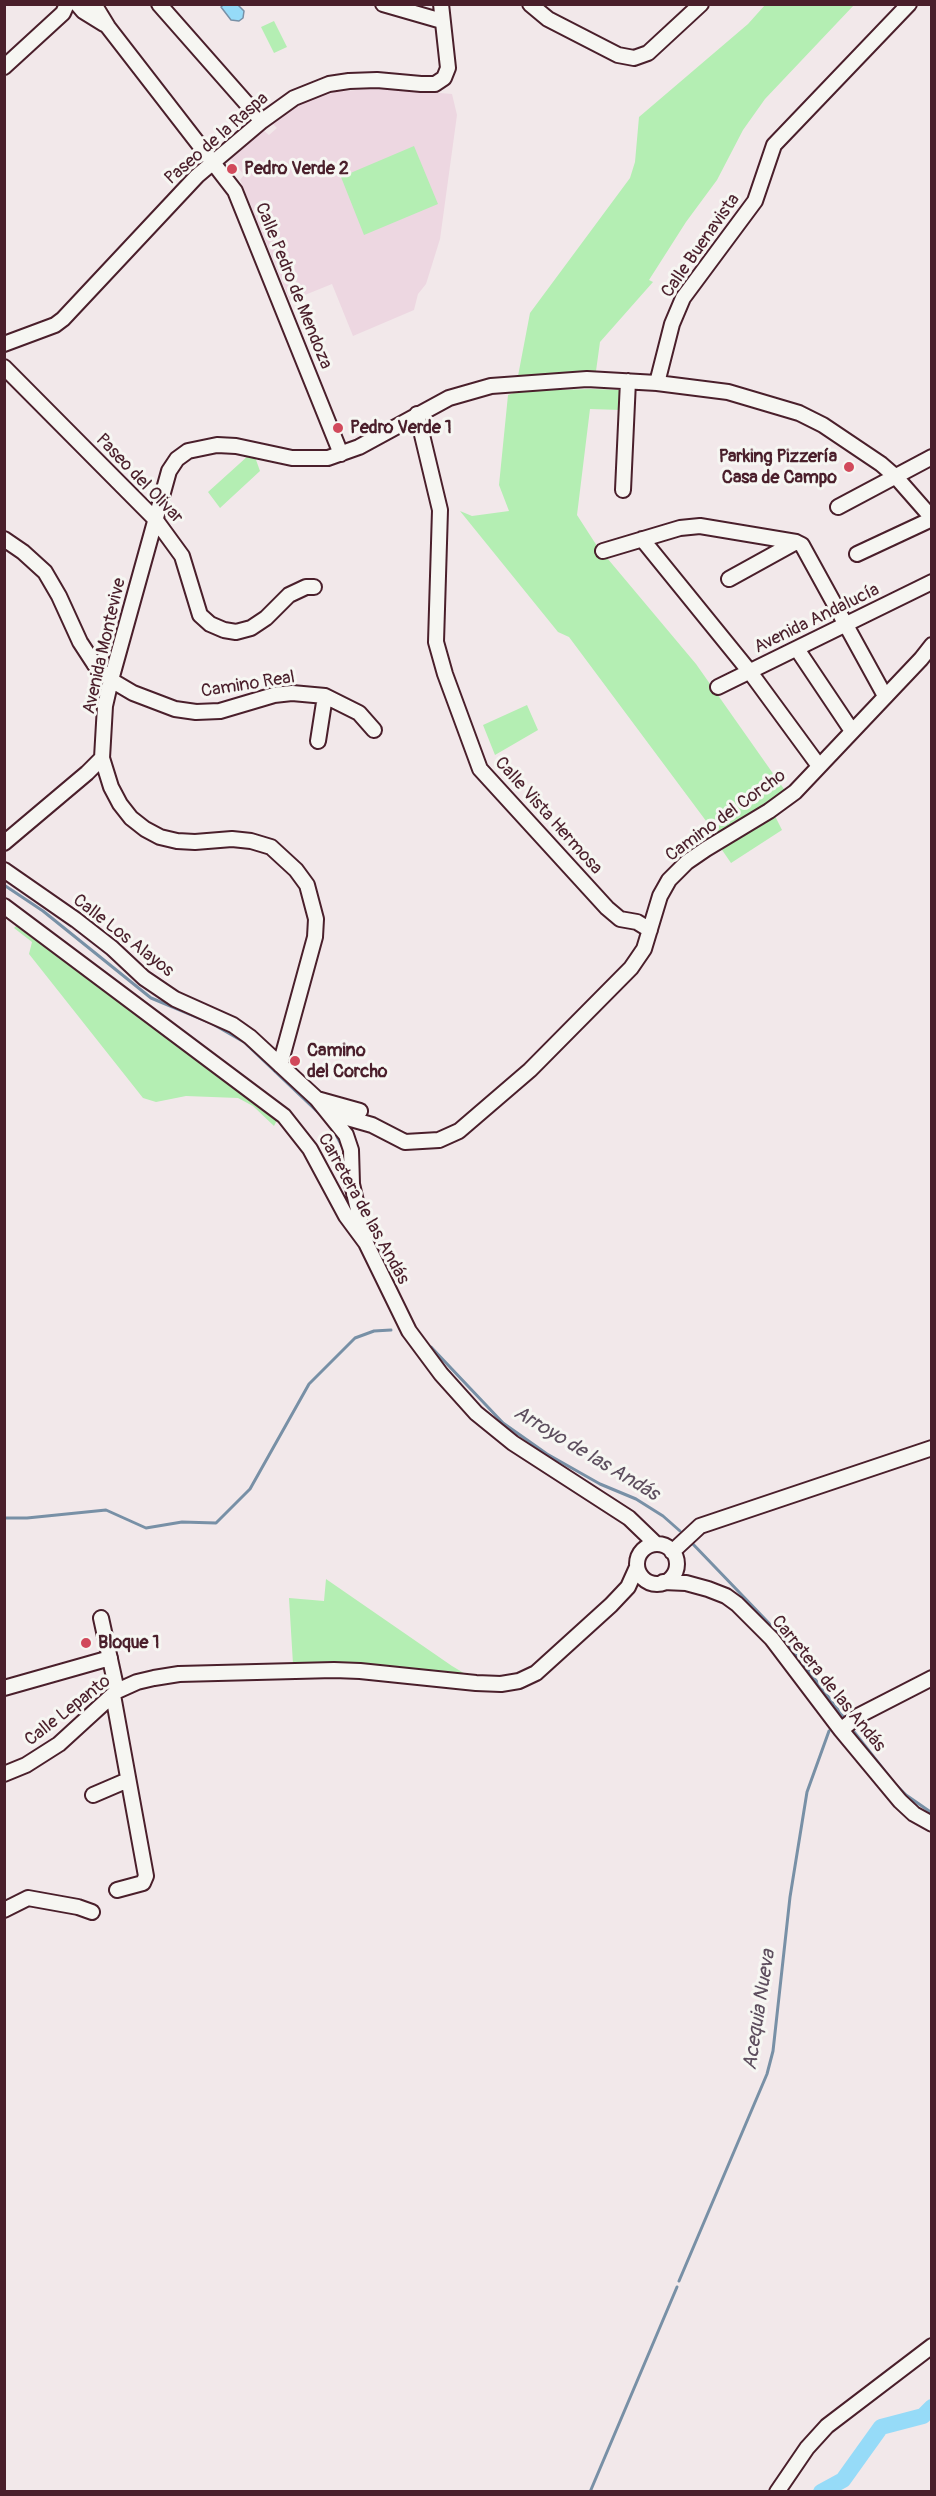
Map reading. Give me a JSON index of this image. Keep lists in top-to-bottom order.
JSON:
{
  "streets": {
    "street": [
      "Paseo de la Raspa",
      "Calle Buenavista",
      "Calle Pedro de Mendoza",
      "Paseo del Olivar",
      "Avenida Andalucía",
      "Avenida Montevive",
      "Camino Real",
      "Calle Vista Hermosa",
      "Camino del Corcho",
      "Calle Los Alayos",
      "Carretera de las Andás",
      "Calle Lepanto"
    ]
  },
  "crossings": [
    ["Paseo de la Raspa", "Calle Pedro de Mendoza"],
    ["Calle Buenavista", "Avenida Montevive"],
    ["Calle Pedro de Mendoza", "Avenida Montevive"],
    ["Paseo del Olivar", "Avenida Montevive"],
    ["Avenida Montevive", "Camino Real"],
    ["Avenida Montevive", "Calle Vista Hermosa"],
    ["Avenida Montevive", "Camino del Corcho"],
    ["Avenida Montevive", "Calle Los Alayos"],
    ["Calle Vista Hermosa", "Camino del Corcho"],
    ["Camino del Corcho", "Calle Los Alayos"],
    ["Camino del Corcho", "Carretera de las Andás"]
  ],
  "water": ["Arroyo de las Andás", "Acequia Nueva"],
  "places": [
    "Pedro Verde 2",
    "Pedro Verde 1",
    "Parking Pizzería Casa de Campo",
    "Camino del Corcho",
    "Bloque 1"
  ]
}
